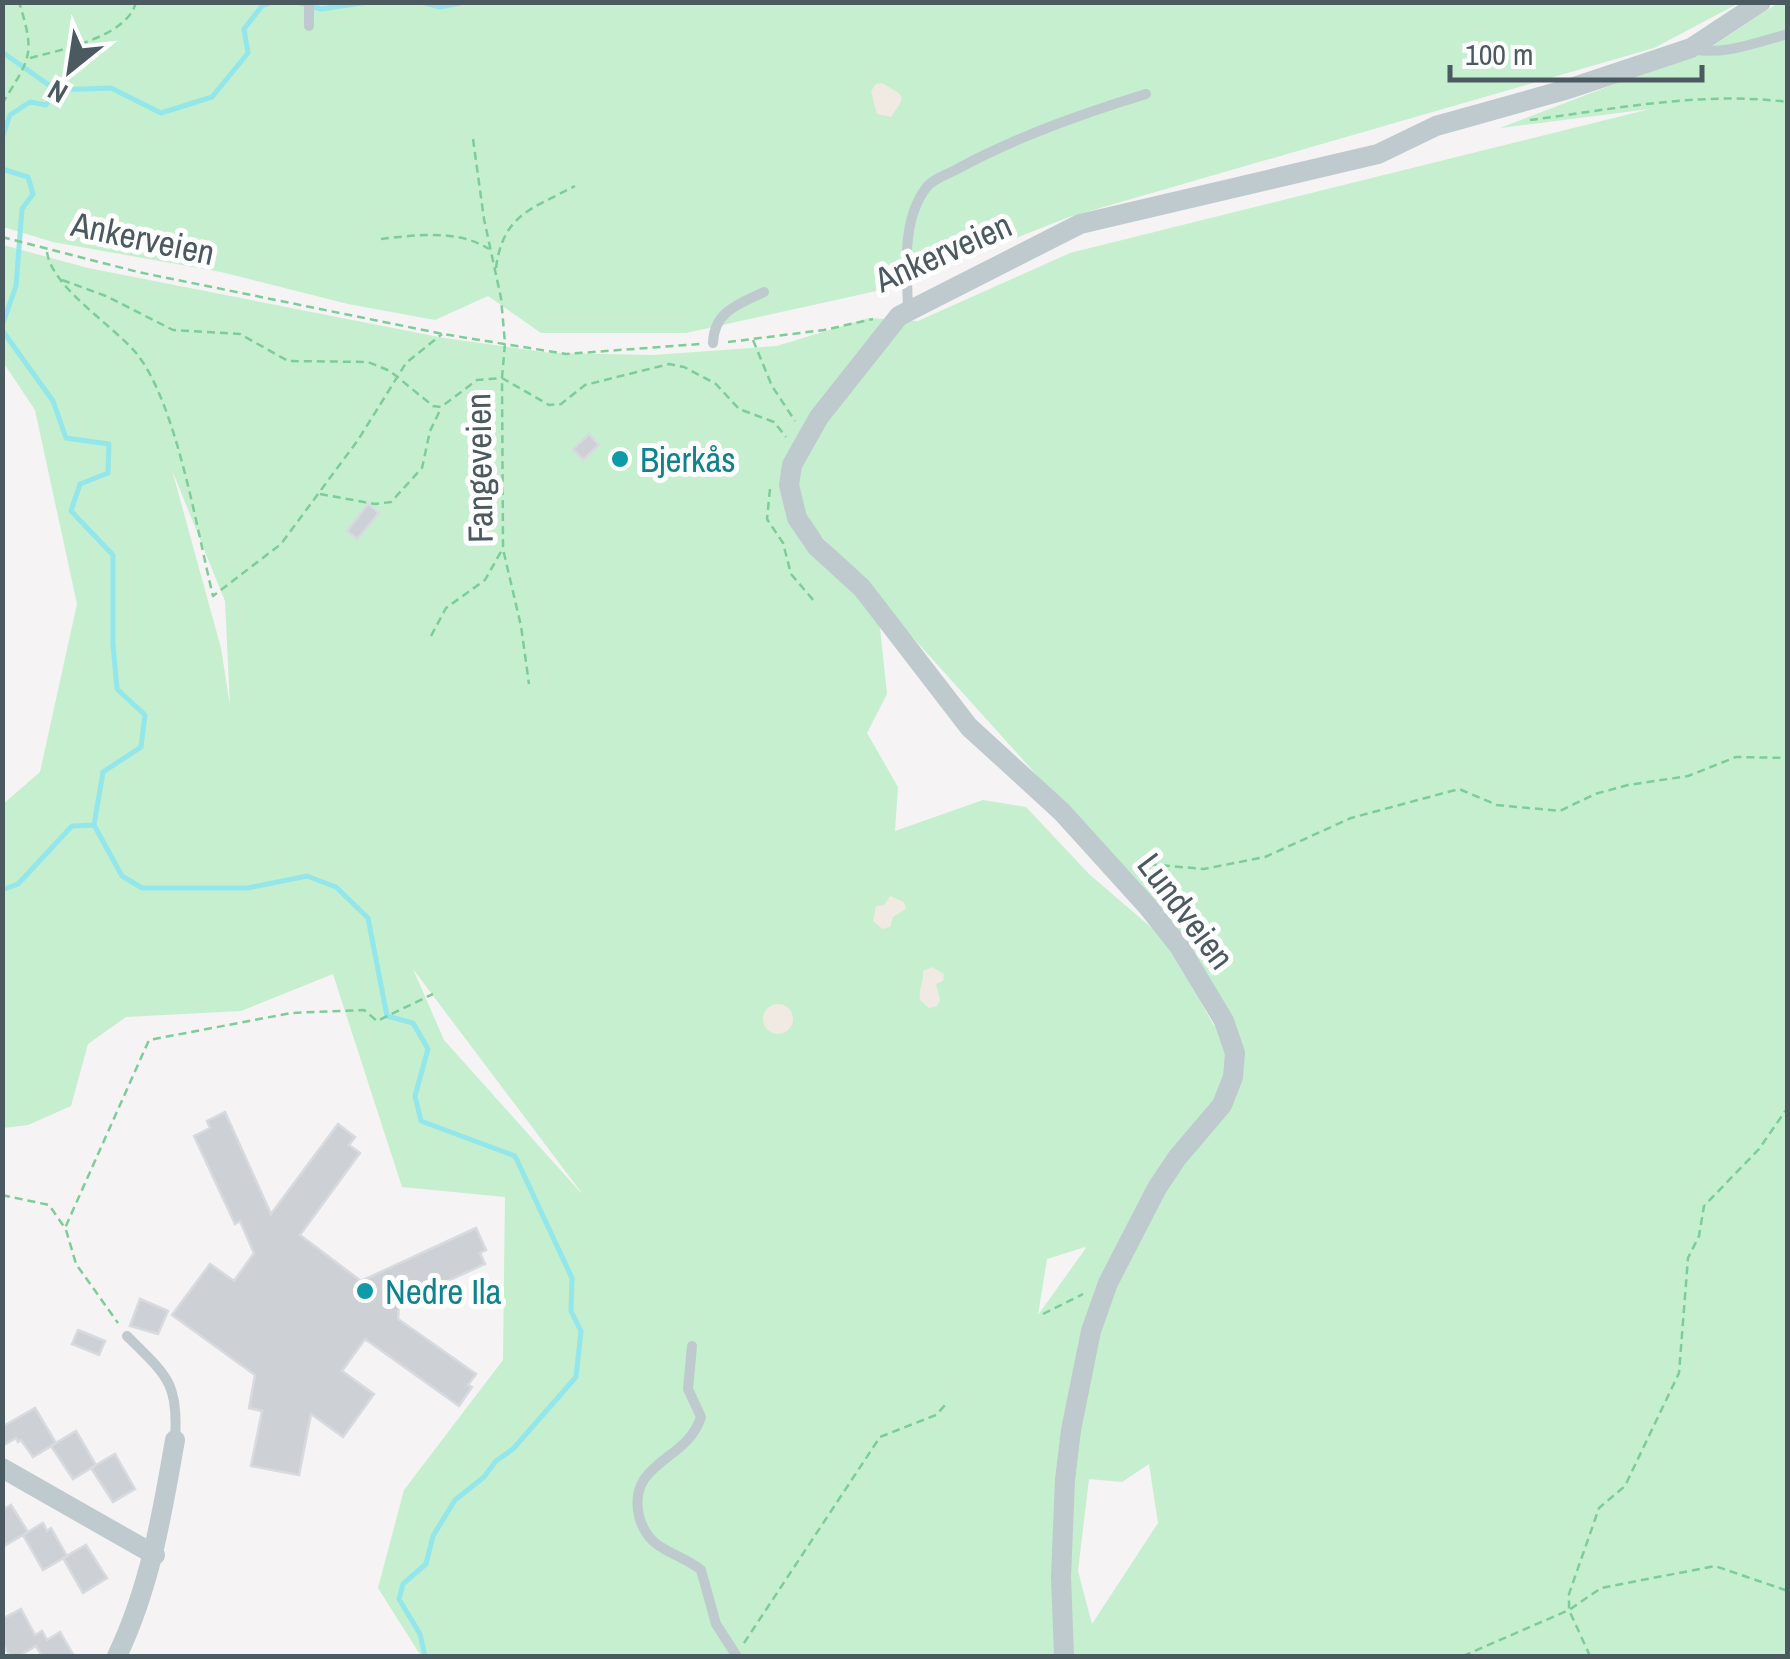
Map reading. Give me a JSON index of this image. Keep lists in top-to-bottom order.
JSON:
{
  "streets": {
    "street": ["Ankerveien", "Lundveien"],
    "path": ["Fangeveien"]
  },
  "crossings": [
    ["Ankerveien", "Fangeveien"],
    ["Ankerveien", "Lundveien"]
  ],
  "places": ["Bjerkås", "Nedre Ila"],
  "scale_bar": "100 m",
  "north": "bottom left"
}
